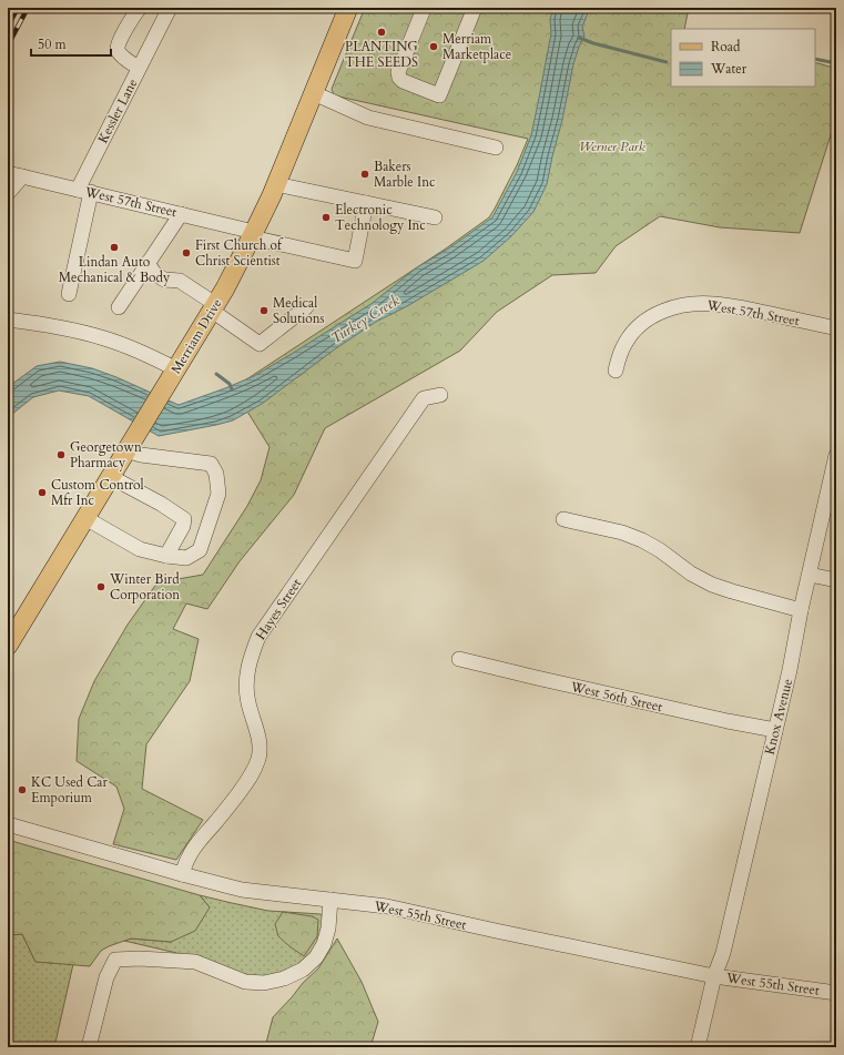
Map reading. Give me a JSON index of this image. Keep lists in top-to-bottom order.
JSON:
{
  "streets": {
    "main road": ["Merriam Drive"],
    "street": [
      "Kessler Lane",
      "West 57th Street",
      "Hayes Street",
      "West 56th Street",
      "Knox Avenue",
      "West 55th Street"
    ]
  },
  "crossings": [
    ["Kessler Lane", "West 57th Street"],
    ["West 57th Street", "Merriam Drive"],
    ["Hayes Street", "West 55th Street"],
    ["West 56th Street", "Knox Avenue"],
    ["Knox Avenue", "West 55th Street"]
  ],
  "water": ["Turkey Creek"],
  "parks": ["Werner Park"],
  "places": [
    "PLANTING THE SEEDS",
    "Merriam Marketplace",
    "Bakers Marble Inc",
    "Electronic Technology Inc",
    "Lindan Auto Mechanical & Body",
    "First Church of Christ Scientist",
    "Medical Solutions",
    "Georgetown Pharmacy",
    "Custom Control Mfr Inc",
    "Winter Bird Corporation",
    "KC Used Car Emporium"
  ],
  "legend": ["Road", "Water"],
  "scale_bar": "50 m"
}
